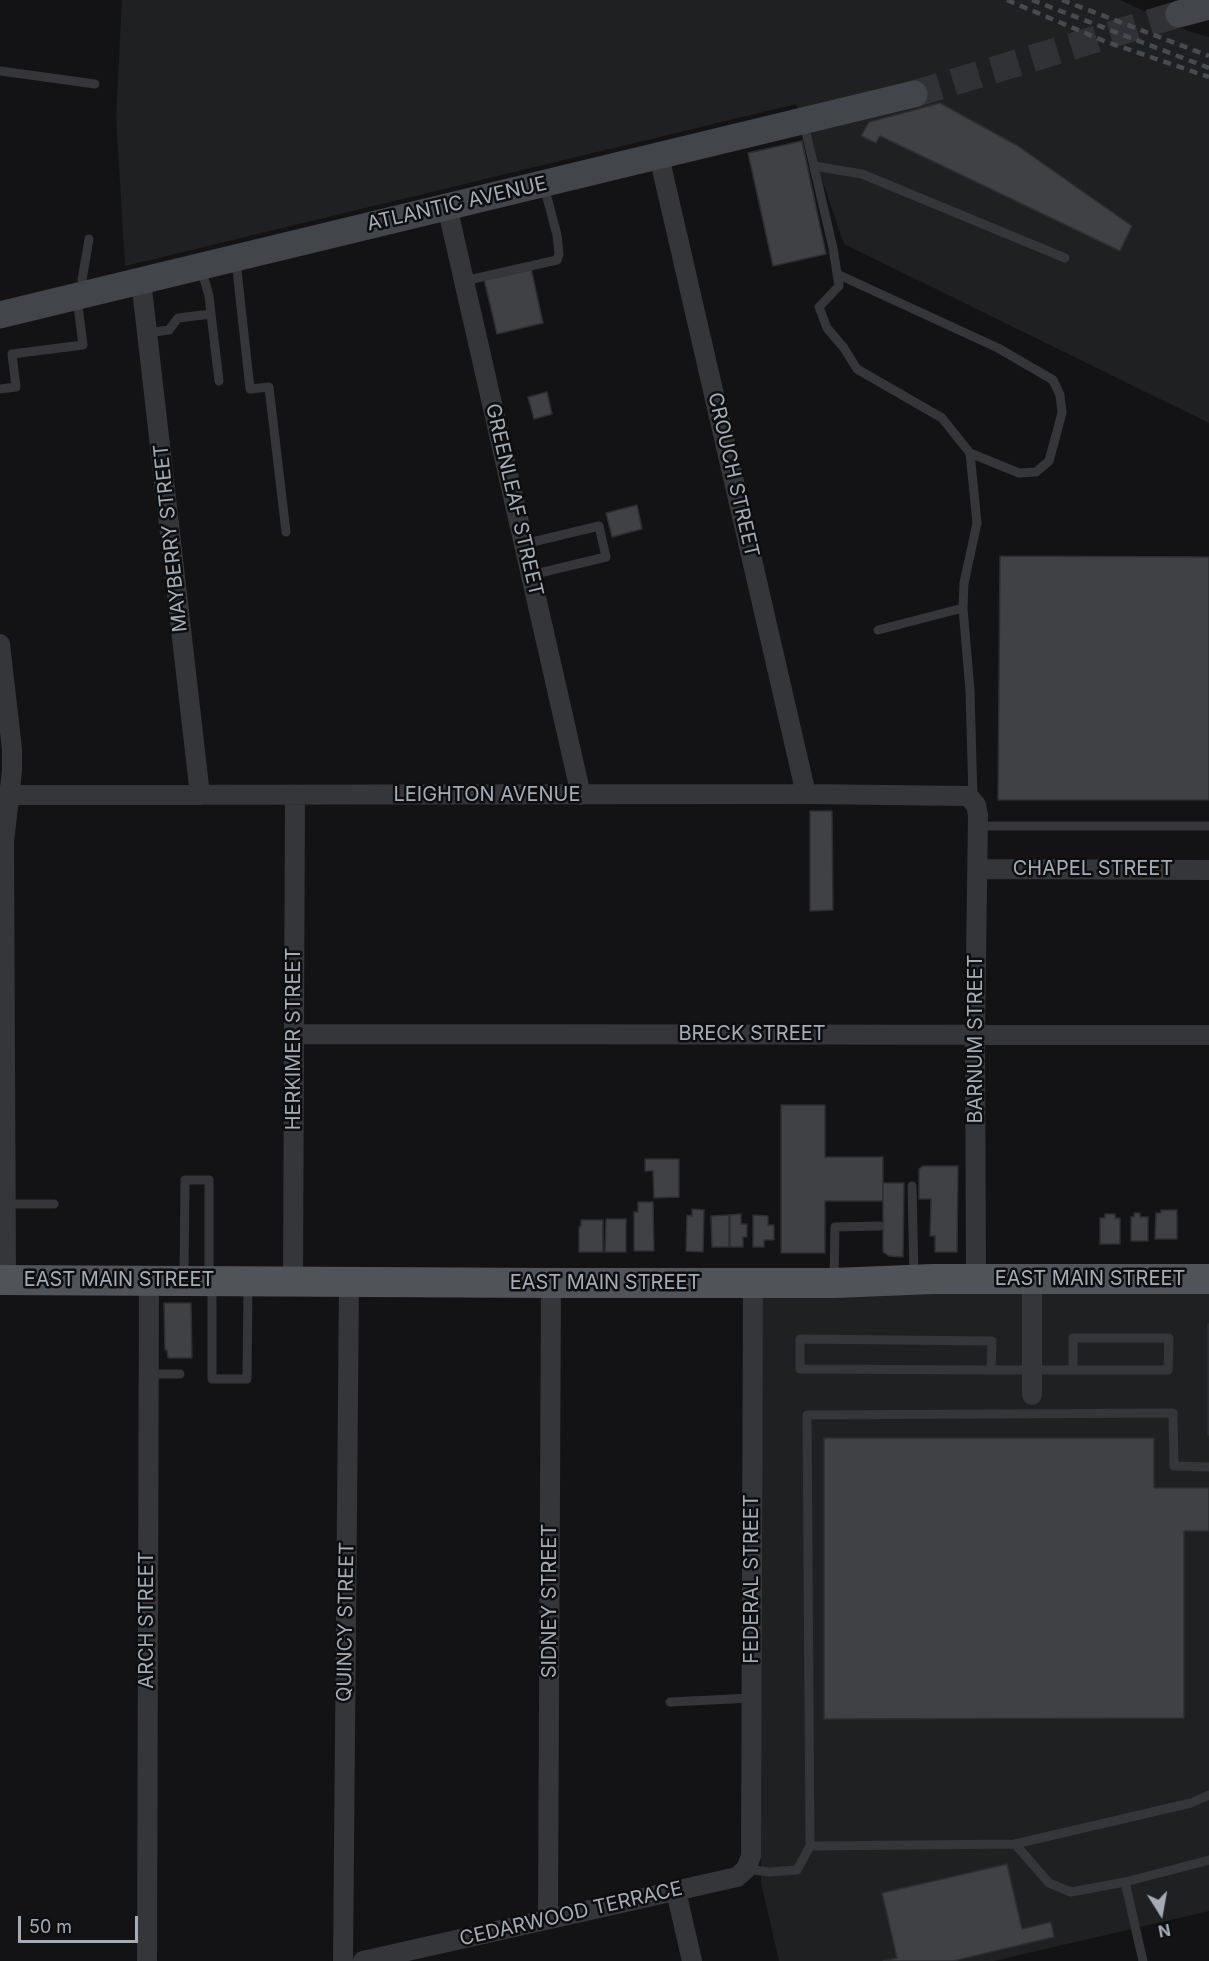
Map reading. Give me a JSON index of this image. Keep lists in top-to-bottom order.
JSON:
{
  "streets": {
    "main road": ["ATLANTIC AVENUE", "EAST MAIN STREET"],
    "street": [
      "CROUCH STREET",
      "GREENLEAF STREET",
      "MAYBERRY STREET",
      "LEIGHTON AVENUE",
      "CHAPEL STREET",
      "BRECK STREET",
      "HERKIMER STREET",
      "BARNUM STREET",
      "FEDERAL STREET",
      "SIDNEY STREET",
      "ARCH STREET",
      "QUINCY STREET",
      "CEDARWOOD TERRACE"
    ]
  },
  "crossings": [
    ["ATLANTIC AVENUE", "CROUCH STREET"],
    ["ATLANTIC AVENUE", "GREENLEAF STREET"],
    ["ATLANTIC AVENUE", "MAYBERRY STREET"],
    ["CROUCH STREET", "LEIGHTON AVENUE"],
    ["GREENLEAF STREET", "LEIGHTON AVENUE"],
    ["MAYBERRY STREET", "LEIGHTON AVENUE"],
    ["LEIGHTON AVENUE", "HERKIMER STREET"],
    ["LEIGHTON AVENUE", "BARNUM STREET"],
    ["CHAPEL STREET", "BARNUM STREET"],
    ["BRECK STREET", "HERKIMER STREET"],
    ["BRECK STREET", "BARNUM STREET"],
    ["HERKIMER STREET", "EAST MAIN STREET"],
    ["BARNUM STREET", "EAST MAIN STREET"],
    ["EAST MAIN STREET", "FEDERAL STREET"],
    ["EAST MAIN STREET", "SIDNEY STREET"],
    ["EAST MAIN STREET", "ARCH STREET"],
    ["EAST MAIN STREET", "QUINCY STREET"],
    ["FEDERAL STREET", "CEDARWOOD TERRACE"],
    ["SIDNEY STREET", "CEDARWOOD TERRACE"]
  ],
  "scale_bar": "50 m",
  "north": "bottom"
}
